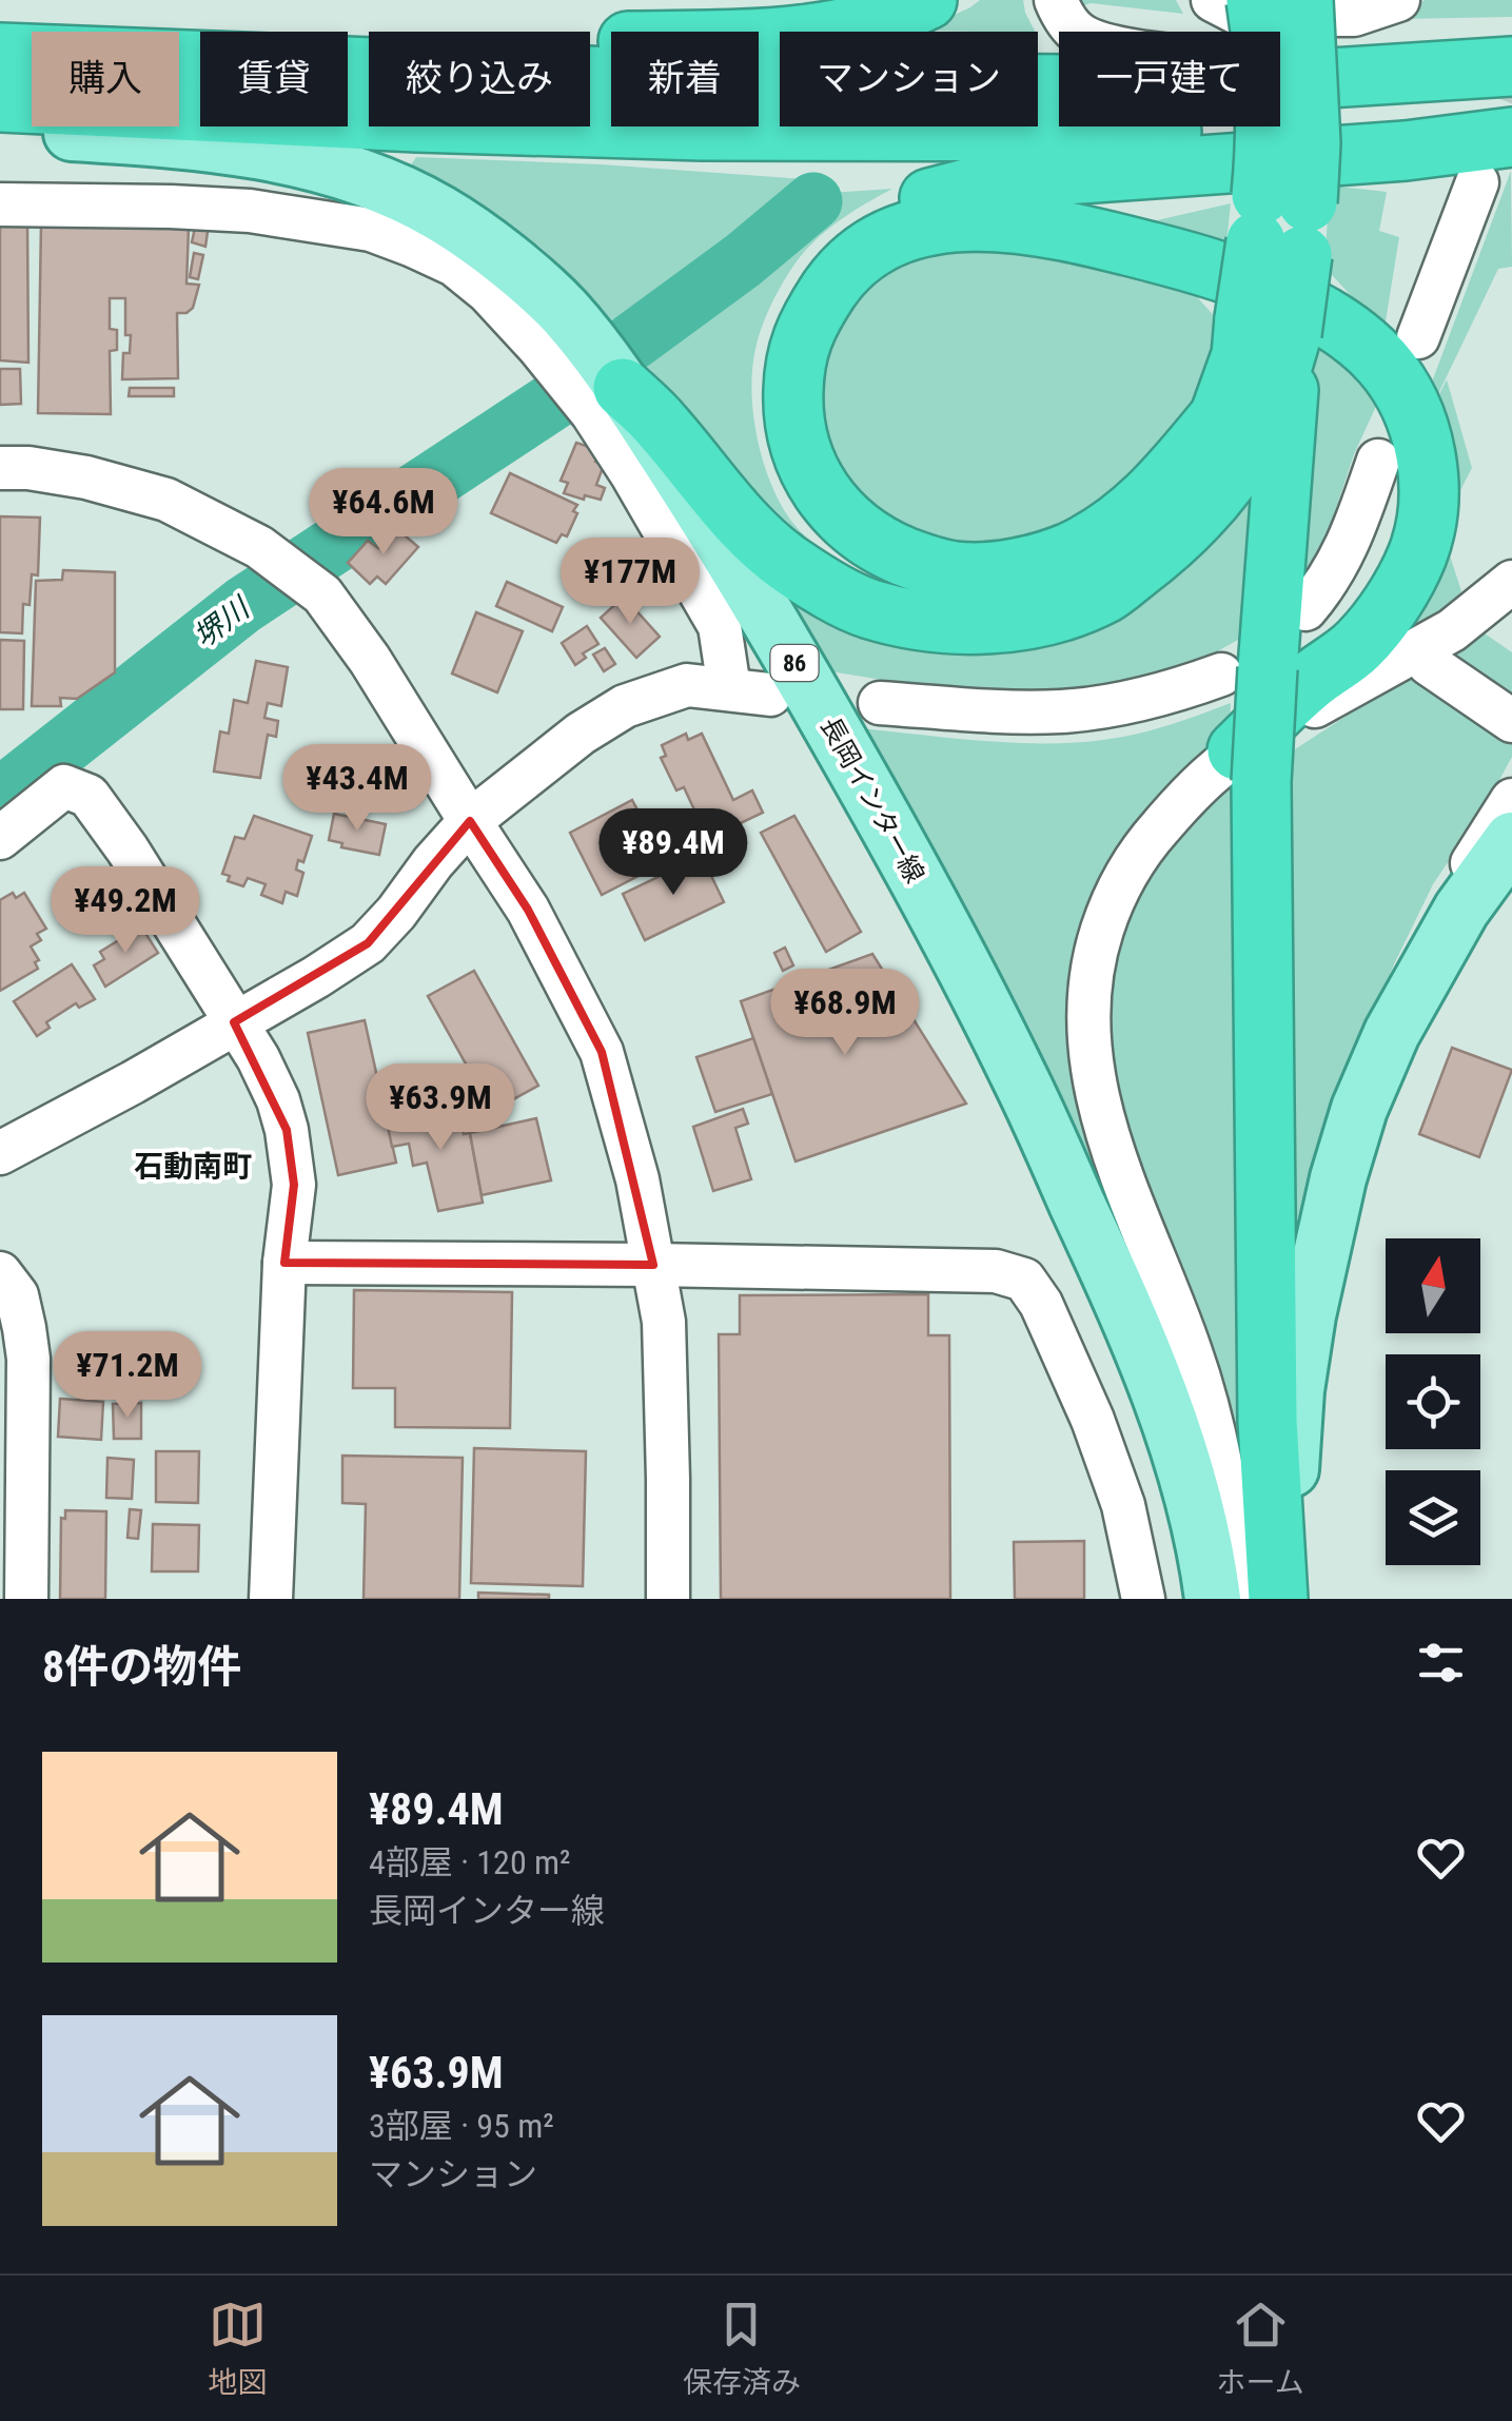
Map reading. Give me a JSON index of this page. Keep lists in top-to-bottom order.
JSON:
{
  "streets": {
    "main road": ["86", "長岡インター線"]
  },
  "districts": ["石動南町"],
  "water": ["堺川"],
  "north": "top",
  "page": {
    "chip": [
      "購入",
      "賃貸",
      "絞り込み",
      "新着",
      "マンション",
      "一戸建て"
    ],
    "price": [
      "¥64.6M",
      "¥177M",
      "¥43.4M",
      "¥89.4M",
      "¥49.2M",
      "¥68.9M",
      "¥63.9M",
      "¥71.2M"
    ],
    "heading": "8件の物件",
    "list": [
      {
        "name": "¥89.4M",
        "note": "4部屋 · 120 m² · 長岡インター線"
      },
      {
        "name": "¥63.9M",
        "note": "3部屋 · 95 m² · マンション"
      }
    ],
    "tabs": ["地図", "保存済み", "ホーム"]
  }
}
